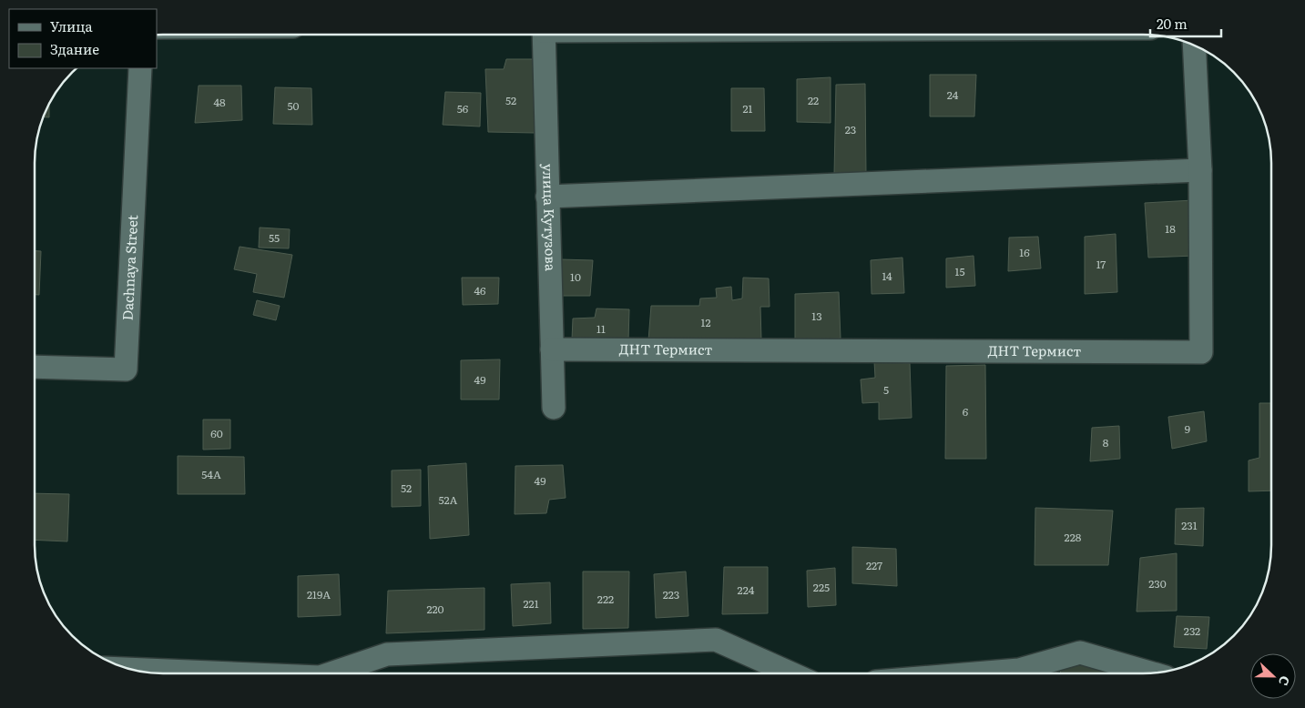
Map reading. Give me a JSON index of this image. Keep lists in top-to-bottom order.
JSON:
{
  "streets": {
    "street": ["улица Кутузова", "Dachnaya Street", "ДНТ Термист"]
  },
  "crossings": [
    ["улица Кутузова", "ДНТ Термист"]
  ],
  "house_numbers": [
    "24",
    "52",
    "22",
    "48",
    "50",
    "56",
    "21",
    "23",
    "18",
    "55",
    "16",
    "17",
    "15",
    "14",
    "10",
    "46",
    "13",
    "12",
    "11",
    "49",
    "5",
    "6",
    "9",
    "60",
    "8",
    "54А",
    "49",
    "52",
    "52А",
    "231",
    "228",
    "227",
    "230",
    "225",
    "224",
    "219А",
    "223",
    "222",
    "221",
    "220",
    "232"
  ],
  "legend": ["Улица", "Здание"],
  "scale_bar": "20 m",
  "north": "right"
}
